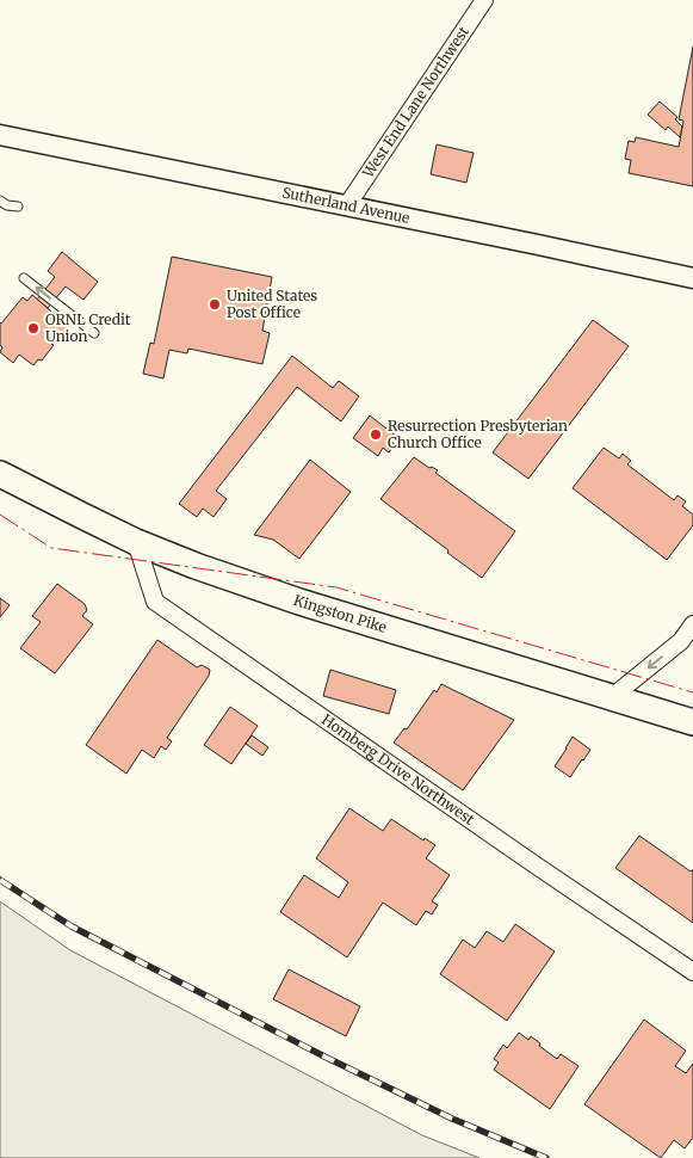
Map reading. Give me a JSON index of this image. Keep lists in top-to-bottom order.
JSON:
{
  "streets": {
    "main road": ["Kingston Pike"],
    "street": ["West End Lane Northwest", "Sutherland Avenue", "Homberg Drive Northwest"]
  },
  "crossings": [
    ["West End Lane Northwest", "Sutherland Avenue"],
    ["Kingston Pike", "Homberg Drive Northwest"]
  ],
  "places": ["United States Post Office", "ORNL Credit Union", "Resurrection Presbyterian Church Office"]
}
